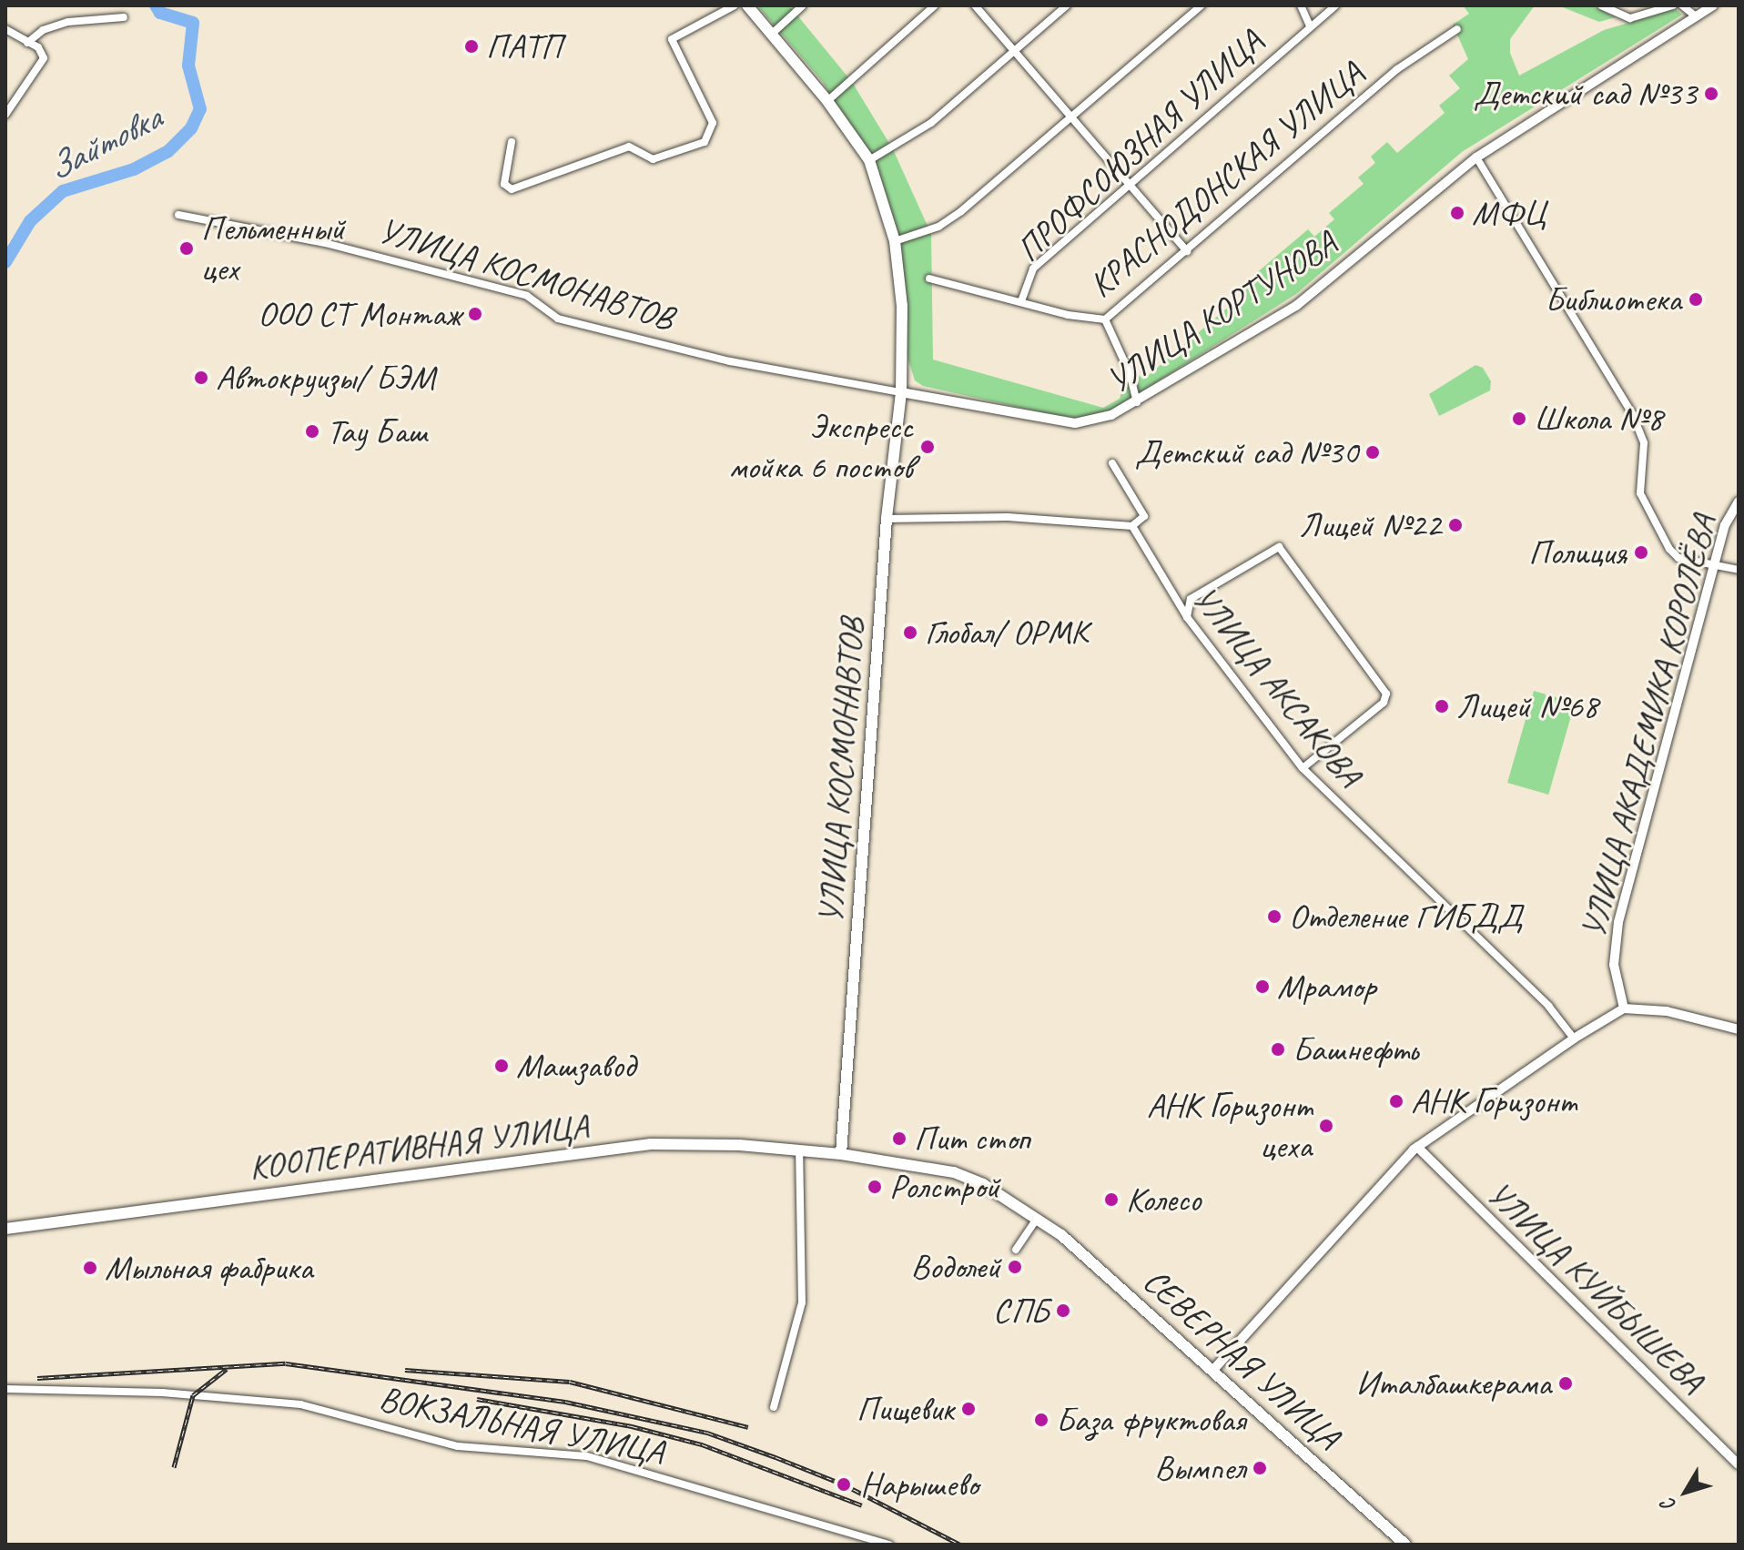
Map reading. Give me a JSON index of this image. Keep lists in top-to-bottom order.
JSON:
{
  "streets": {
    "main road": ["УЛИЦА КОСМОНАВТОВ", "КООПЕРАТИВНАЯ УЛИЦА", "СЕВЕРНАЯ УЛИЦА"],
    "street": [
      "ПРОФСОЮЗНАЯ УЛИЦА",
      "КРАСНОДОНСКАЯ УЛИЦА",
      "УЛИЦА КОРТУНОВА",
      "УЛИЦА АКСАКОВА",
      "УЛИЦА АКАДЕМИКА КОРОЛЁВА",
      "УЛИЦА КУЙБЫШЕВА",
      "ВОКЗАЛЬНАЯ УЛИЦА"
    ]
  },
  "crossings": [
    ["ПРОФСОЮЗНАЯ УЛИЦА", "КРАСНОДОНСКАЯ УЛИЦА"],
    ["УЛИЦА КОСМОНАВТОВ", "УЛИЦА КОРТУНОВА"],
    ["УЛИЦА КОСМОНАВТОВ", "КООПЕРАТИВНАЯ УЛИЦА"],
    ["УЛИЦА КОСМОНАВТОВ", "СЕВЕРНАЯ УЛИЦА"],
    ["КООПЕРАТИВНАЯ УЛИЦА", "СЕВЕРНАЯ УЛИЦА"]
  ],
  "water": ["Зайтовка"],
  "places": [
    "ПАТП",
    "Детский сад №33",
    "МФЦ",
    "Пельменный цех",
    "Библиотека",
    "ООО СТ Монтаж",
    "Автокруизы/ БЭМ",
    "Школа №8",
    "Тау Баш",
    "Экспресс мойка 6 постов",
    "Детский сад №30",
    "Лицей №22",
    "Полиция",
    "Глобал/ ОРМК",
    "Лицей №68",
    "Отделение ГИБДД",
    "Мрамор",
    "Башнефть",
    "Машзавод",
    "АНК Горизонт",
    "АНК Горизонт цеха",
    "Пит стоп",
    "Ролстрой",
    "Колесо",
    "Водолей",
    "Мыльная фабрика",
    "СПБ",
    "Италбашкерама",
    "Пищевик",
    "База фруктовая",
    "Вымпел",
    "Нарышево"
  ],
  "north": "bottom left"
}
